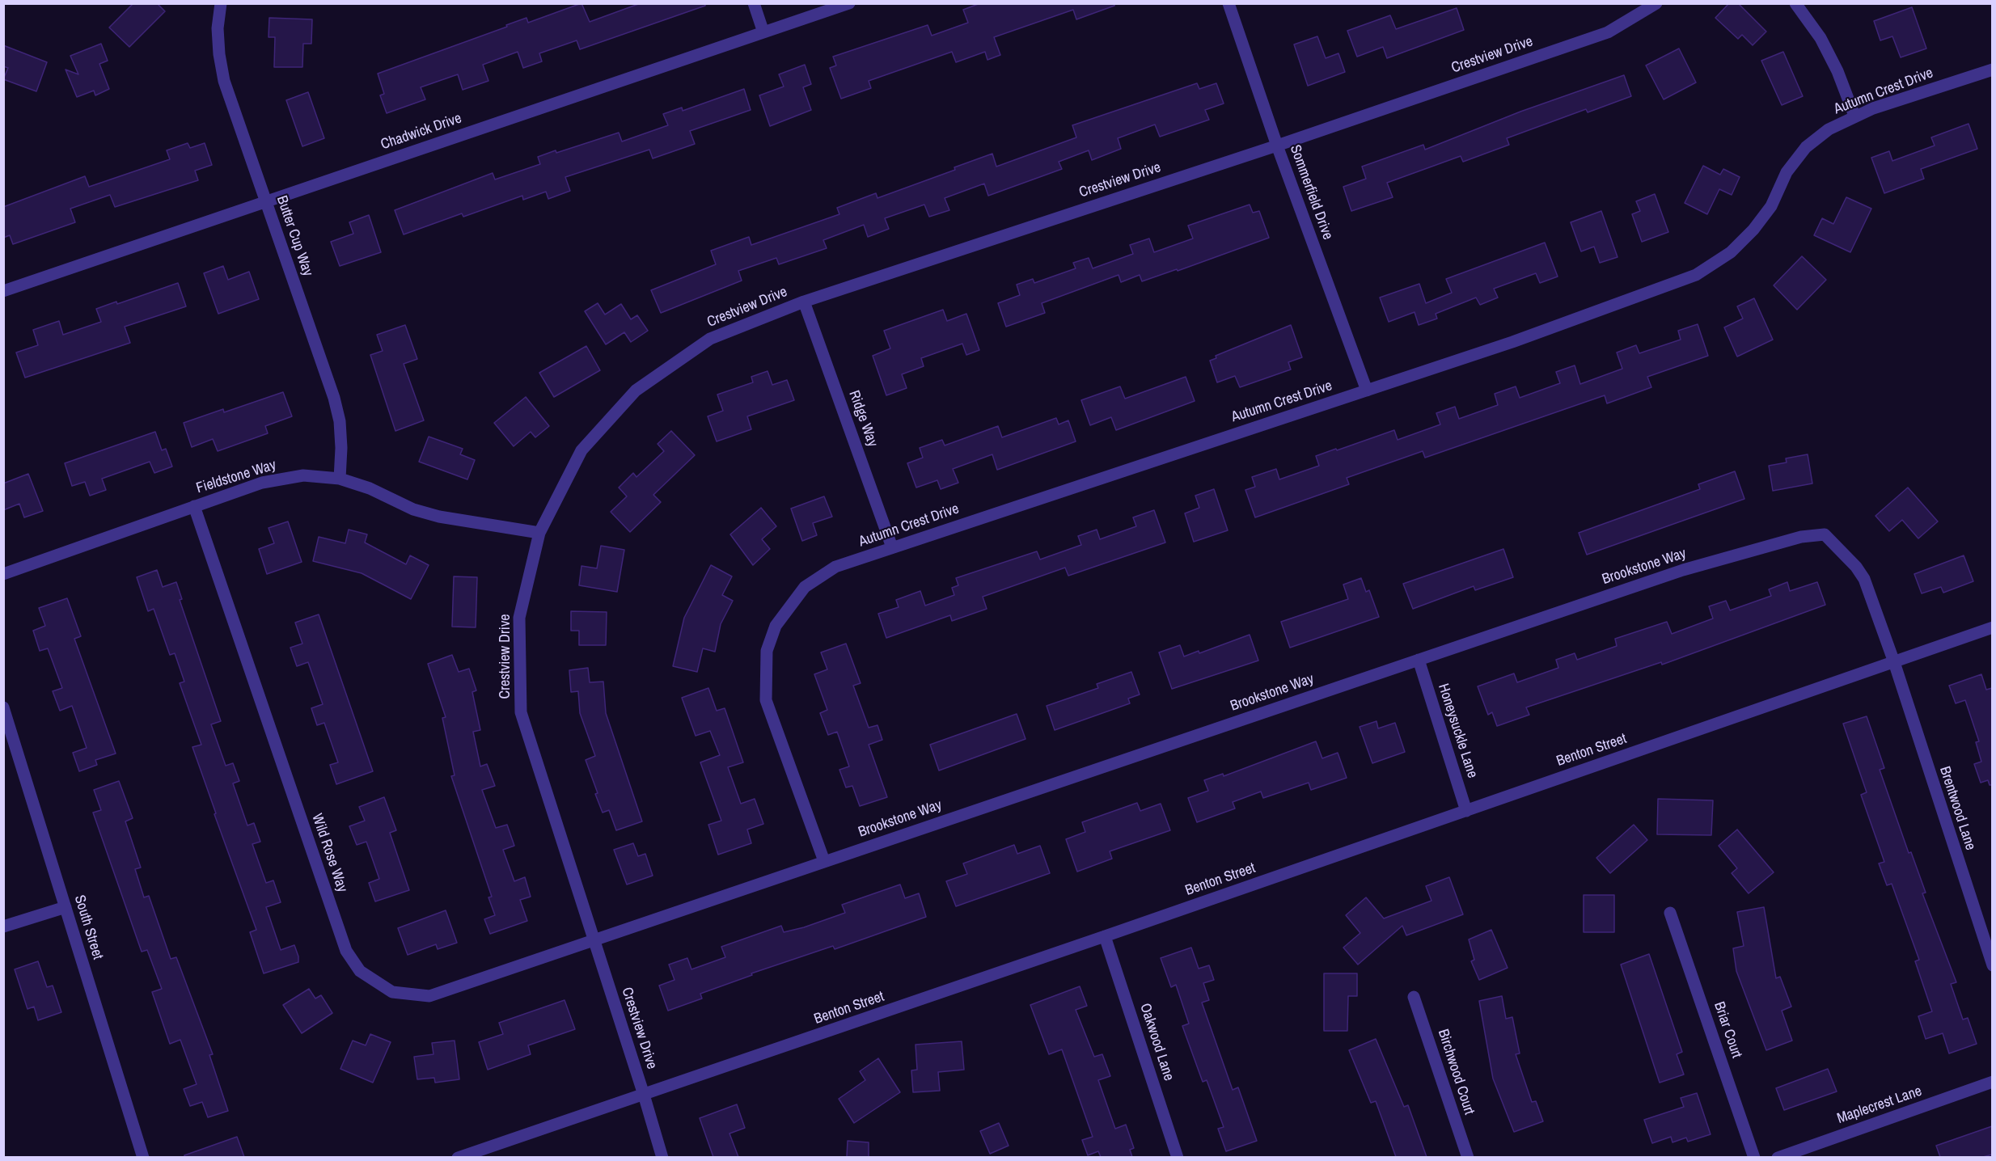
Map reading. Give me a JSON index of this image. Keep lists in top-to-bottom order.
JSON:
{
  "streets": {
    "street": [
      "Crestview Drive",
      "Autumn Crest Drive",
      "Chadwick Drive",
      "Sommerfield Drive",
      "Butter Cup Way",
      "Ridge Way",
      "Fieldstone Way",
      "Brookstone Way",
      "Honeysuckle Lane",
      "Benton Street",
      "Brentwood Lane",
      "Wild Rose Way",
      "South Street",
      "Briar Court",
      "Oakwood Lane",
      "Birchwood Court",
      "Maplecrest Lane"
    ]
  },
  "crossings": [
    ["Crestview Drive", "Sommerfield Drive"],
    ["Crestview Drive", "Ridge Way"],
    ["Crestview Drive", "Fieldstone Way"],
    ["Crestview Drive", "Brookstone Way"],
    ["Crestview Drive", "Benton Street"],
    ["Crestview Drive", "Wild Rose Way"],
    ["Autumn Crest Drive", "Sommerfield Drive"],
    ["Autumn Crest Drive", "Ridge Way"],
    ["Autumn Crest Drive", "Brookstone Way"],
    ["Chadwick Drive", "Butter Cup Way"],
    ["Butter Cup Way", "Fieldstone Way"],
    ["Fieldstone Way", "Wild Rose Way"],
    ["Brookstone Way", "Honeysuckle Lane"],
    ["Brookstone Way", "Benton Street"],
    ["Brookstone Way", "Brentwood Lane"],
    ["Brookstone Way", "Wild Rose Way"],
    ["Honeysuckle Lane", "Benton Street"],
    ["Benton Street", "Brentwood Lane"],
    ["Benton Street", "Oakwood Lane"]
  ]
}
